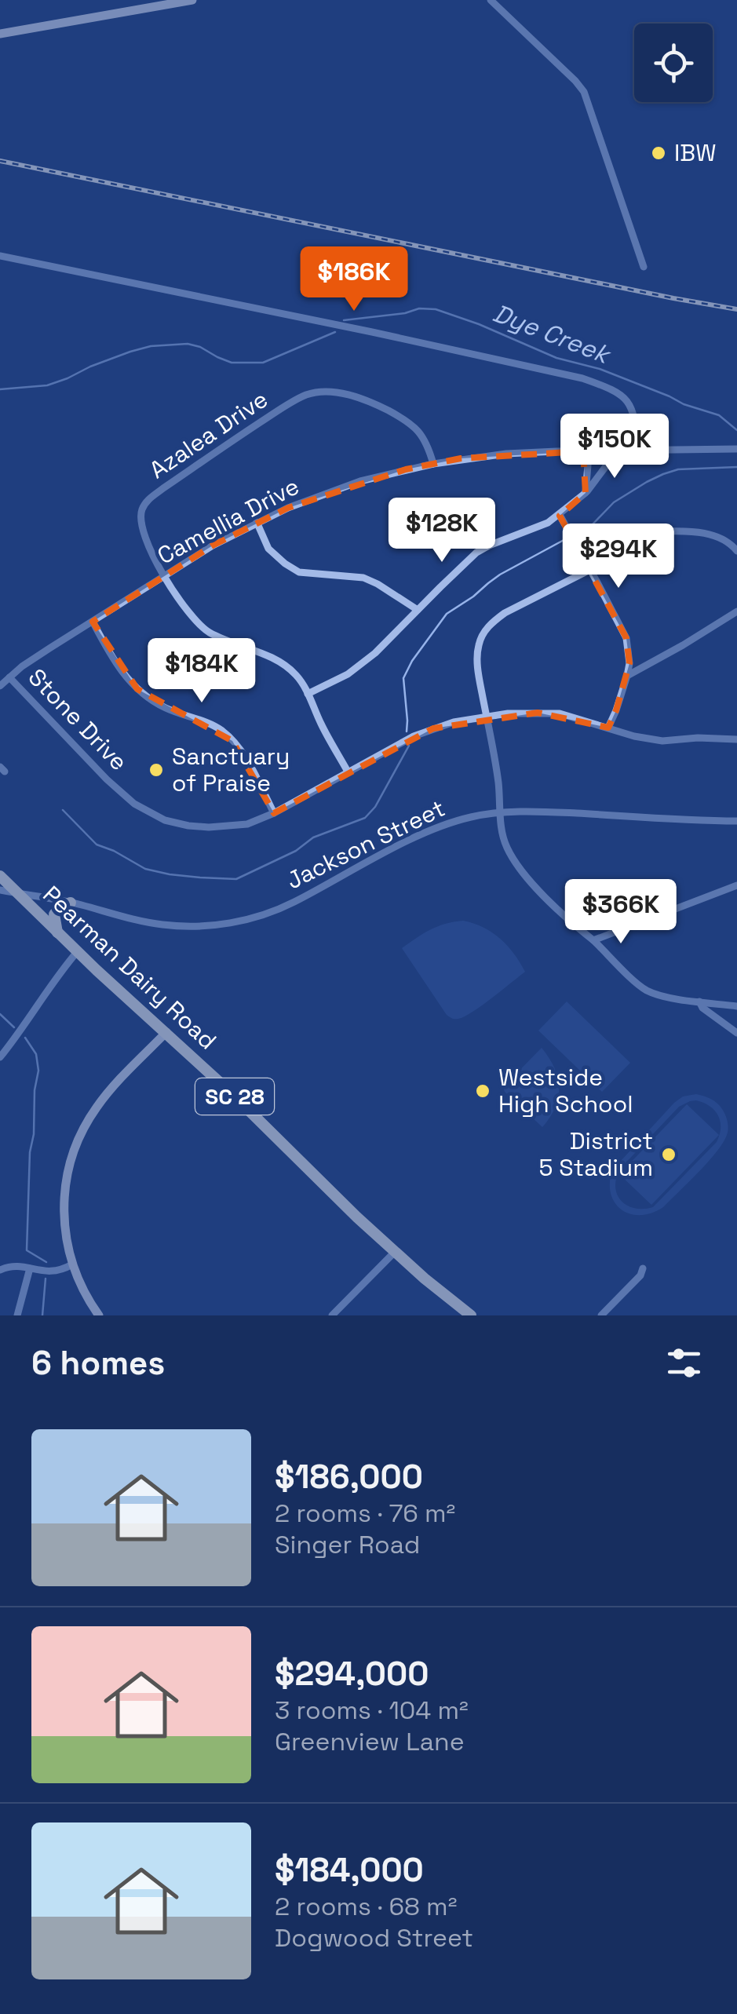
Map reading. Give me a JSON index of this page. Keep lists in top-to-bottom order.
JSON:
{
  "streets": {
    "highway": ["Pearman Dairy Road", "SC 28"],
    "street": [
      "Azalea Drive",
      "Camellia Drive",
      "Stone Drive",
      "Jackson Street"
    ]
  },
  "crossings": [
    ["Azalea Drive", "Camellia Drive"],
    ["Azalea Drive", "Stone Drive"],
    ["Camellia Drive", "Stone Drive"],
    ["Jackson Street", "Pearman Dairy Road"]
  ],
  "water": ["Dye Creek"],
  "places": [
    "IBW",
    "Sanctuary of Praise",
    "Westside High School",
    "District 5 Stadium"
  ],
  "page": {
    "price": [
      "$186K",
      "$150K",
      "$128K",
      "$294K",
      "$184K",
      "$366K"
    ],
    "heading": "6 homes",
    "list": [
      {
        "name": "$186,000",
        "note": "2 rooms · 76 m² · Singer Road"
      },
      {
        "name": "$294,000",
        "note": "3 rooms · 104 m² · Greenview Lane"
      },
      {
        "name": "$184,000",
        "note": "2 rooms · 68 m² · Dogwood Street"
      }
    ]
  }
}
